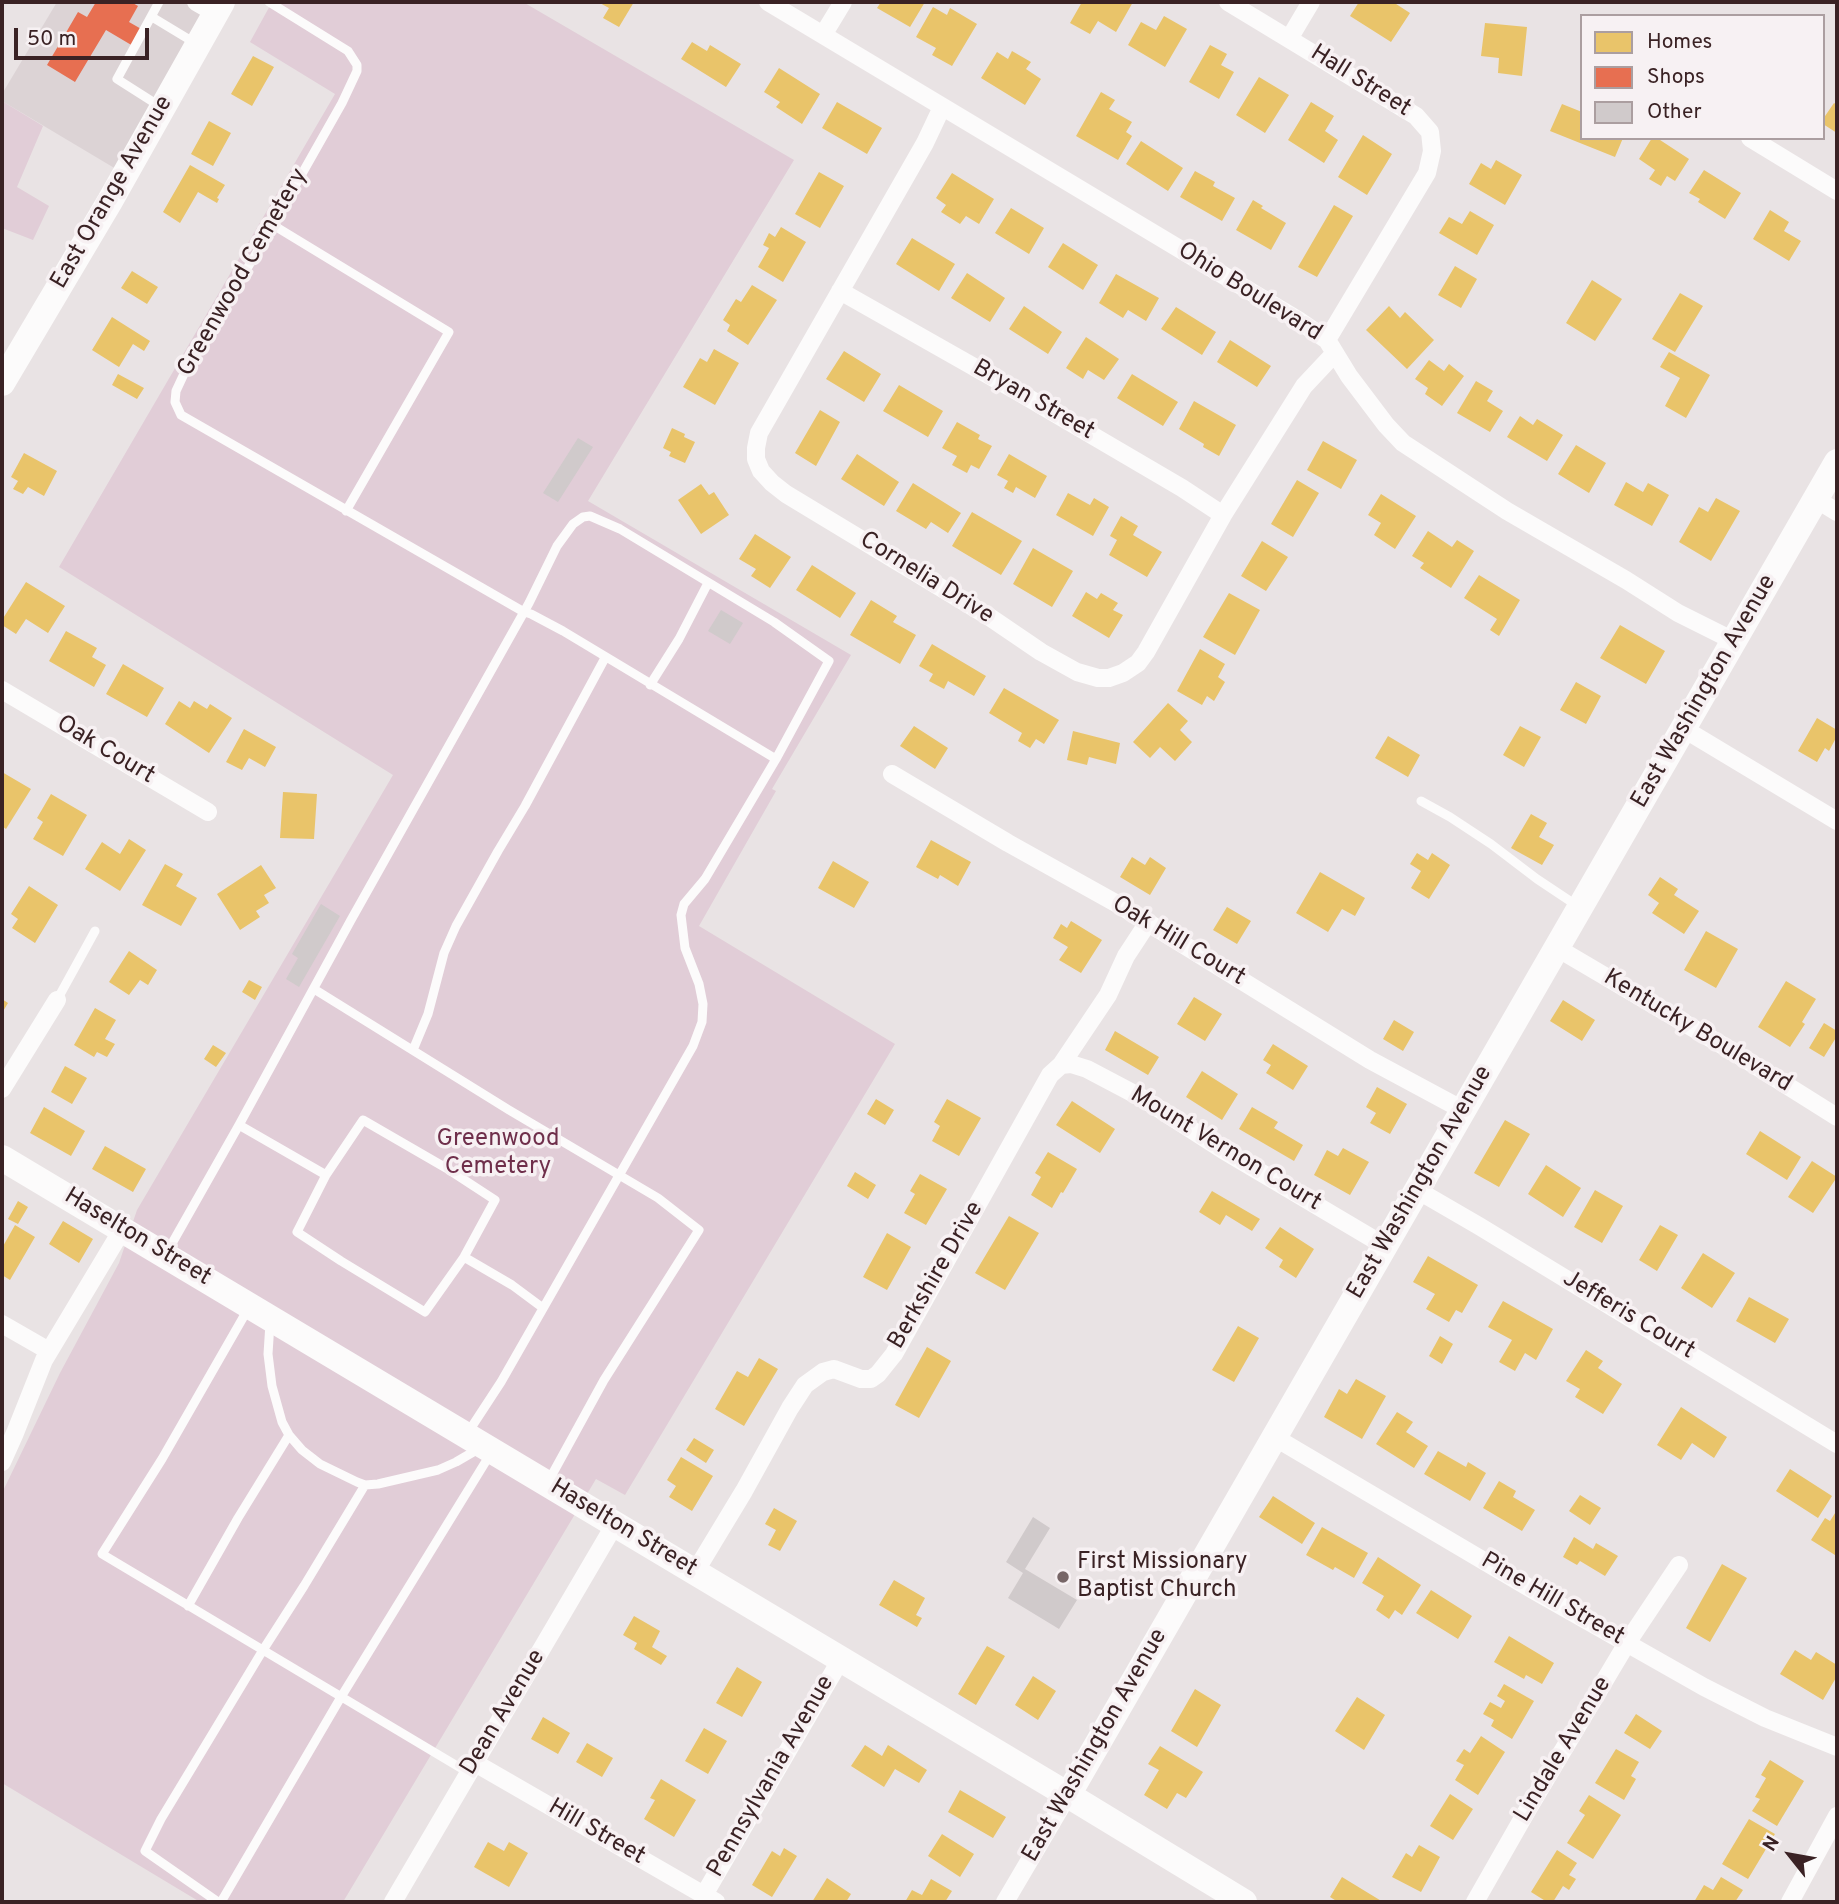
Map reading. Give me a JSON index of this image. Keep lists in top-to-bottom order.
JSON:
{
  "streets": {
    "street": [
      "Hall Street",
      "East Orange Avenue",
      "Ohio Boulevard",
      "Bryan Street",
      "Cornelia Drive",
      "East Washington Avenue",
      "Oak Court",
      "Oak Hill Court",
      "Kentucky Boulevard",
      "Mount Vernon Court",
      "Haselton Street",
      "Berkshire Drive",
      "Jefferis Court",
      "Pine Hill Street",
      "Dean Avenue",
      "Lindale Avenue",
      "Pennsylvania Avenue",
      "Hill Street"
    ],
    "lane": ["Greenwood Cemetery"]
  },
  "crossings": [
    ["Hall Street", "Ohio Boulevard"],
    ["Hall Street", "Cornelia Drive"],
    ["Ohio Boulevard", "Cornelia Drive"],
    ["Ohio Boulevard", "East Washington Avenue"],
    ["Bryan Street", "Cornelia Drive"],
    ["East Washington Avenue", "Oak Hill Court"],
    ["East Washington Avenue", "Kentucky Boulevard"],
    ["East Washington Avenue", "Mount Vernon Court"],
    ["East Washington Avenue", "Haselton Street"],
    ["East Washington Avenue", "Jefferis Court"],
    ["East Washington Avenue", "Pine Hill Street"],
    ["Oak Hill Court", "Berkshire Drive"],
    ["Mount Vernon Court", "Berkshire Drive"],
    ["Haselton Street", "Berkshire Drive"],
    ["Haselton Street", "Dean Avenue"],
    ["Haselton Street", "Pennsylvania Avenue"],
    ["Pine Hill Street", "Lindale Avenue"],
    ["Dean Avenue", "Hill Street"],
    ["Pennsylvania Avenue", "Hill Street"]
  ],
  "parks": ["Greenwood Cemetery"],
  "places": ["First Missionary Baptist Church"],
  "legend": ["Homes", "Shops", "Other"],
  "scale_bar": "50 m",
  "north": "top left"
}
